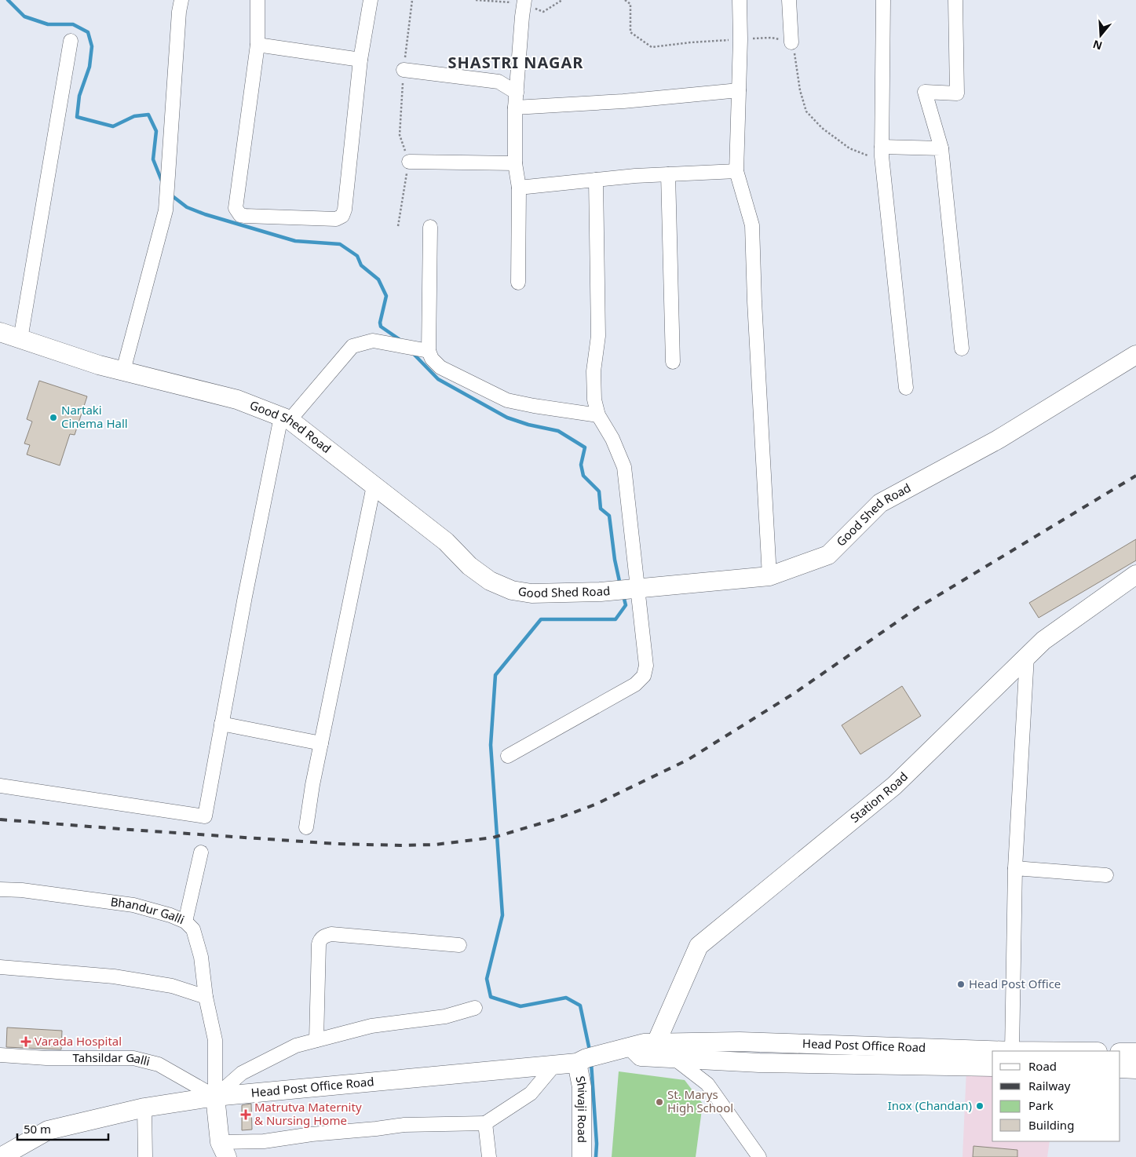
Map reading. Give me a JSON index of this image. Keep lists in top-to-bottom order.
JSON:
{
  "streets": {
    "street": [
      "Good Shed Road",
      "Station Road",
      "Bhandur Galli",
      "Head Post Office Road",
      "Tahsildar Galli",
      "Shivaji Road"
    ]
  },
  "crossings": [
    ["Station Road", "Head Post Office Road"],
    ["Bhandur Galli", "Head Post Office Road"],
    ["Bhandur Galli", "Tahsildar Galli"],
    ["Head Post Office Road", "Tahsildar Galli"],
    ["Head Post Office Road", "Shivaji Road"]
  ],
  "districts": ["SHASTRI NAGAR"],
  "places": {
    "other": [
      "Nartaki Cinema Hall",
      "Head Post Office",
      "St. Marys High School",
      "Inox (Chandan)"
    ],
    "health": ["Varada Hospital", "Matrutva Maternity & Nursing Home"]
  },
  "legend": [
    "Road",
    "Railway",
    "Park",
    "Building"
  ],
  "scale_bar": "50 m",
  "north": "bottom"
}
